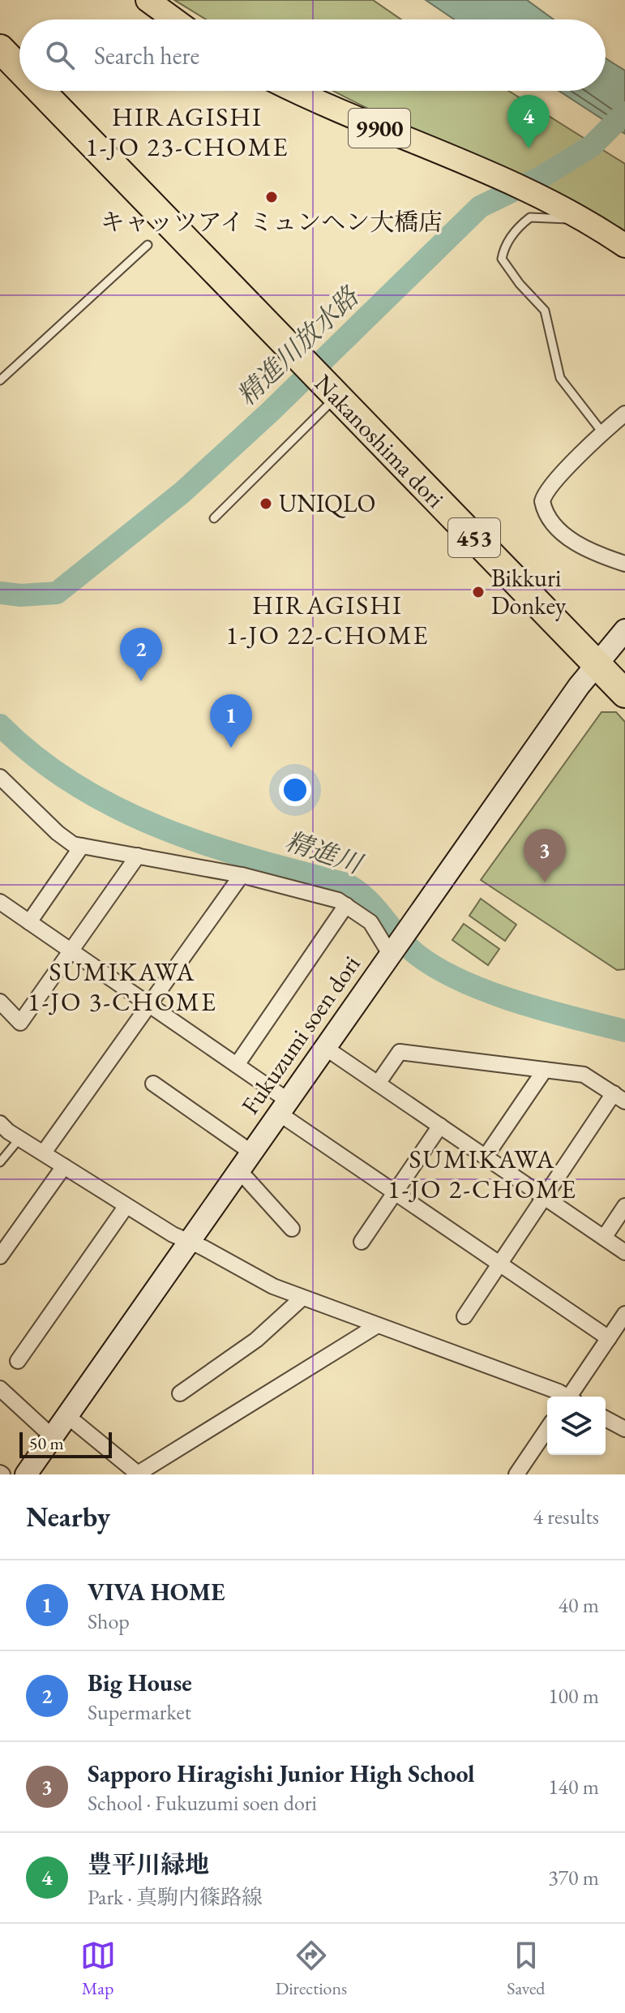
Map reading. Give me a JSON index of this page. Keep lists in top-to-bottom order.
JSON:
{
  "streets": {
    "highway": ["Nakanoshima dori", "453"],
    "main road": ["9900"],
    "street": ["Fukuzumi soen dori"]
  },
  "crossings": [
    ["Nakanoshima dori", "Fukuzumi soen dori"]
  ],
  "districts": [
    "HIRAGISHI 1-JO 23-CHOME",
    "HIRAGISHI 1-JO 22-CHOME",
    "SUMIKAWA 1-JO 3-CHOME",
    "SUMIKAWA 1-JO 2-CHOME"
  ],
  "water": ["精進川放水路", "精進川"],
  "places": ["キャッツアイ ミュンヘン大橋店", "UNIQLO", "Bikkuri Donkey"],
  "scale_bar": "50 m",
  "page": {
    "search": "Search here",
    "pins": [
      "4",
      "2",
      "1",
      "3"
    ],
    "scale": "50 m",
    "heading": ["Nearby", "4 results"],
    "list": [
      {
        "mark": "1",
        "name": "VIVA HOME",
        "note": "Shop",
        "value": "40 m"
      },
      {
        "mark": "2",
        "name": "Big House",
        "note": "Supermarket",
        "value": "100 m"
      },
      {
        "mark": "3",
        "name": "Sapporo Hiragishi Junior High School",
        "note": "School · Fukuzumi soen dori",
        "value": "140 m"
      },
      {
        "mark": "4",
        "name": "豊平川緑地",
        "note": "Park · 真駒内篠路線",
        "value": "370 m"
      }
    ],
    "nav": ["Map", "Directions", "Saved"]
  }
}
